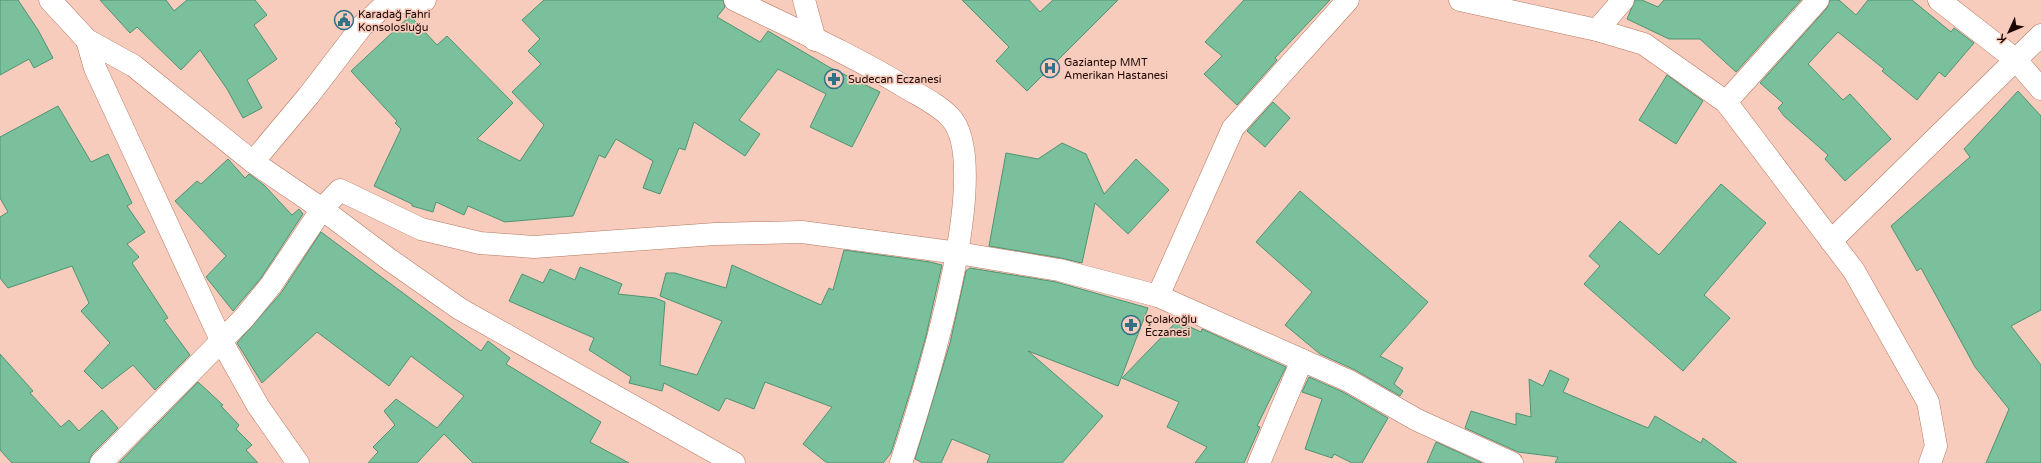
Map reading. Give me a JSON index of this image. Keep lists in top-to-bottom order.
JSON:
{
  "places": {
    "public building": ["Karadağ Fahri Konsolosluğu"],
    "hospital": ["Gaziantep MMT Amerikan Hastanesi"],
    "pharmacy": ["Sudecan Eczanesi", "Çolakoğlu Eczanesi"]
  },
  "north": "bottom left"
}
